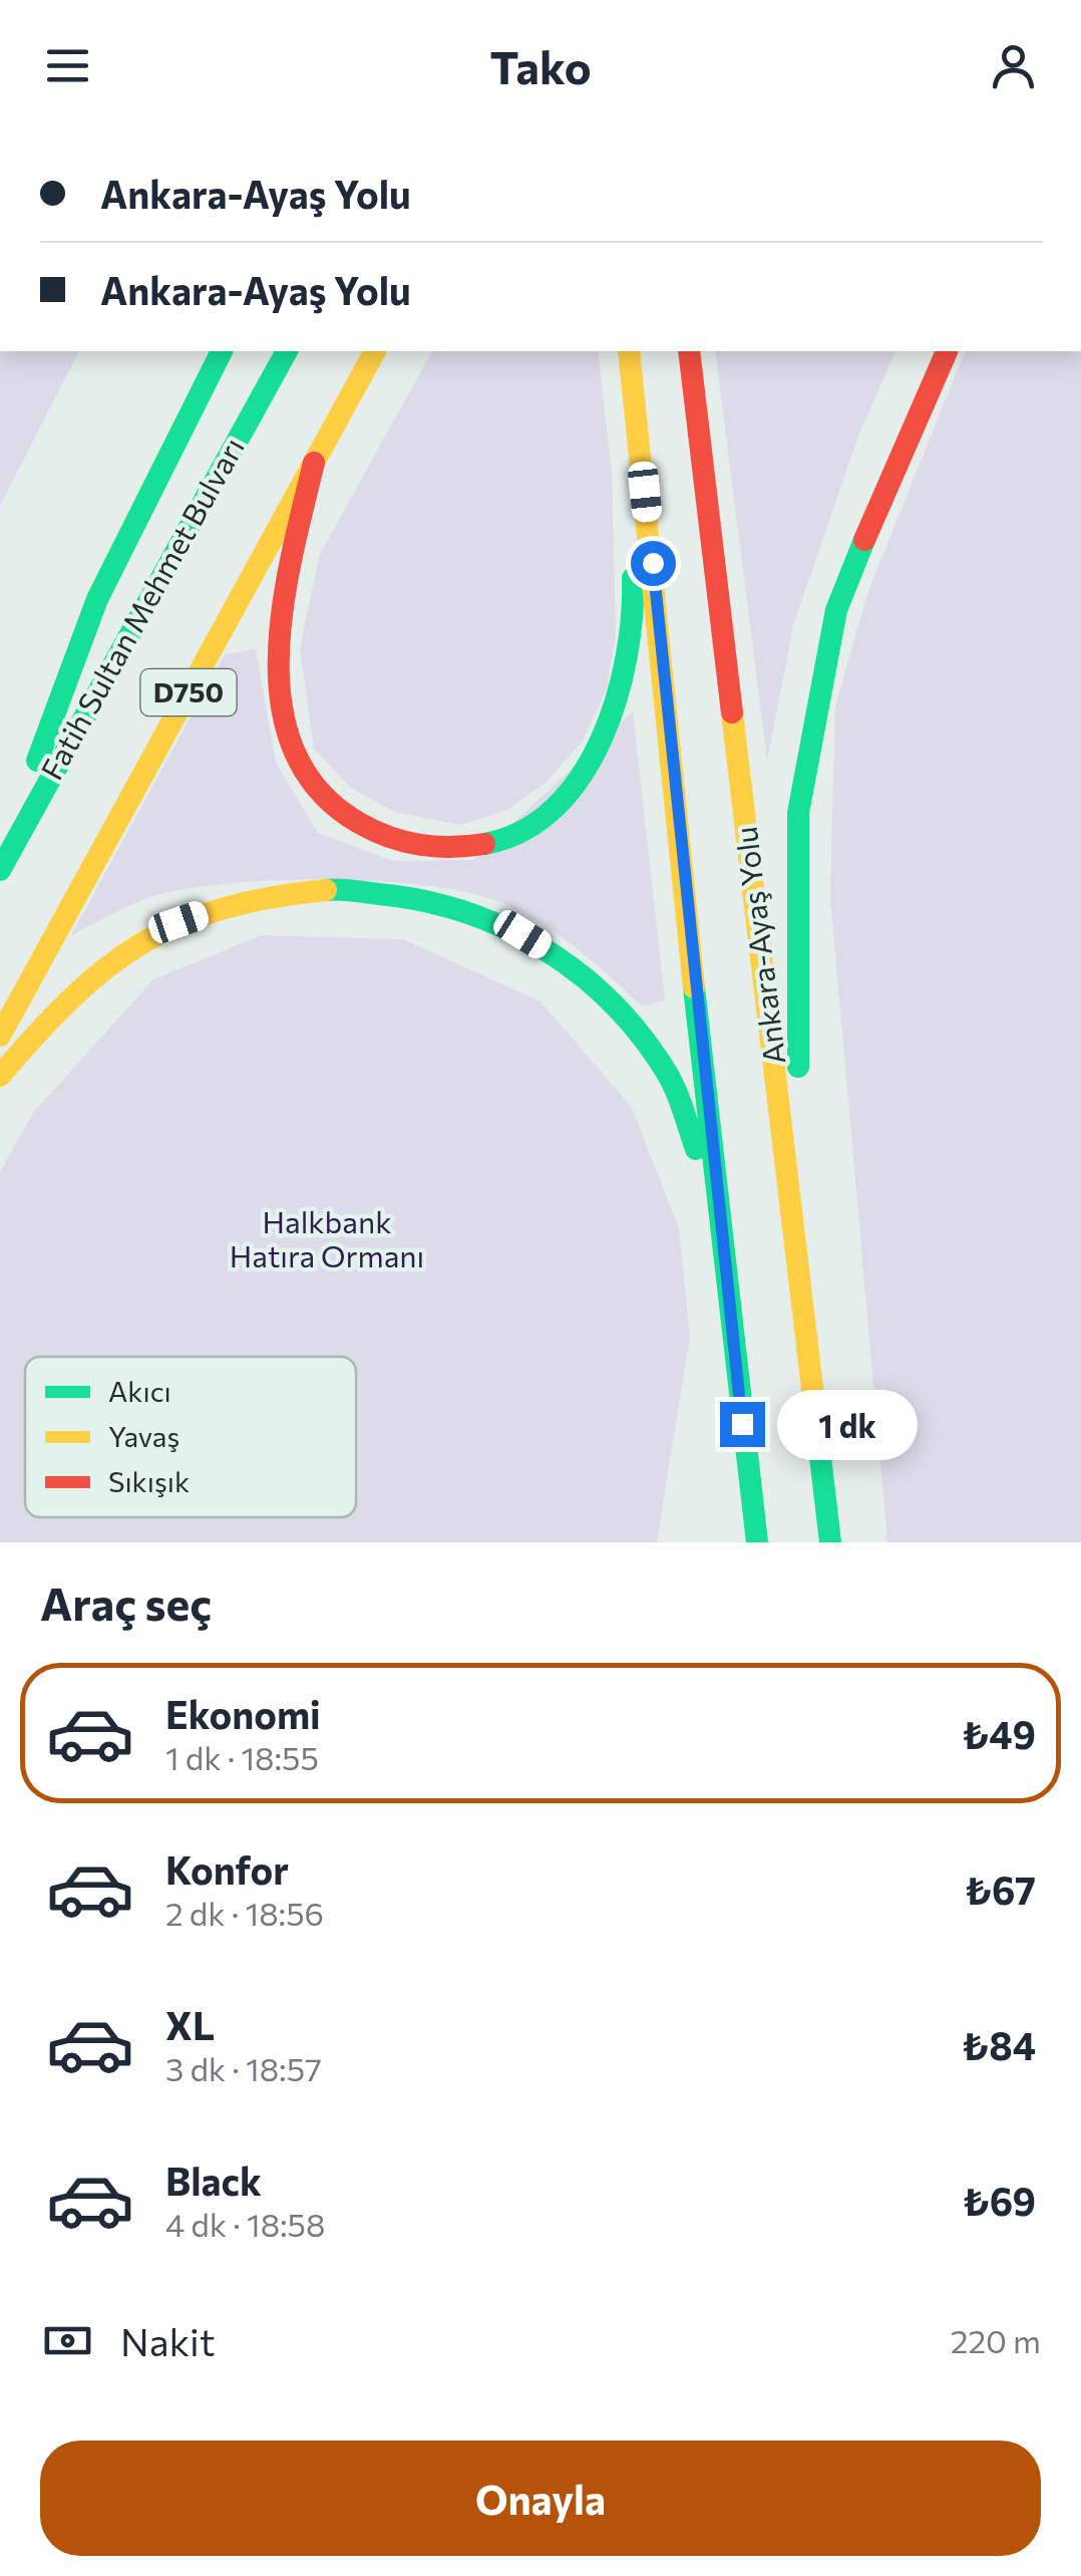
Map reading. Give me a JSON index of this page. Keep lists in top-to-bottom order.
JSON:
{
  "streets": {
    "highway": ["Fatih Sultan Mehmet Bulvarı", "D750", "Ankara-Ayaş Yolu"]
  },
  "parks": ["Halkbank Hatıra Ormanı"],
  "legend": ["Akıcı", "Yavaş", "Sıkışık"],
  "page": {
    "header": "Tako",
    "banner": ["Ankara-Ayaş Yolu", "Ankara-Ayaş Yolu"],
    "bubble": "1 dk",
    "heading": "Araç seç",
    "list": [
      {
        "name": "Ekonomi",
        "note": "1 dk · 18:55",
        "value": "₺49"
      },
      {
        "name": "Konfor",
        "note": "2 dk · 18:56",
        "value": "₺67"
      },
      {
        "name": "XL",
        "note": "3 dk · 18:57",
        "value": "₺84"
      },
      {
        "name": "Black",
        "note": "4 dk · 18:58",
        "value": "₺69"
      }
    ],
    "pay": ["Nakit", "220 m"],
    "buttons": "Onayla"
  }
}
